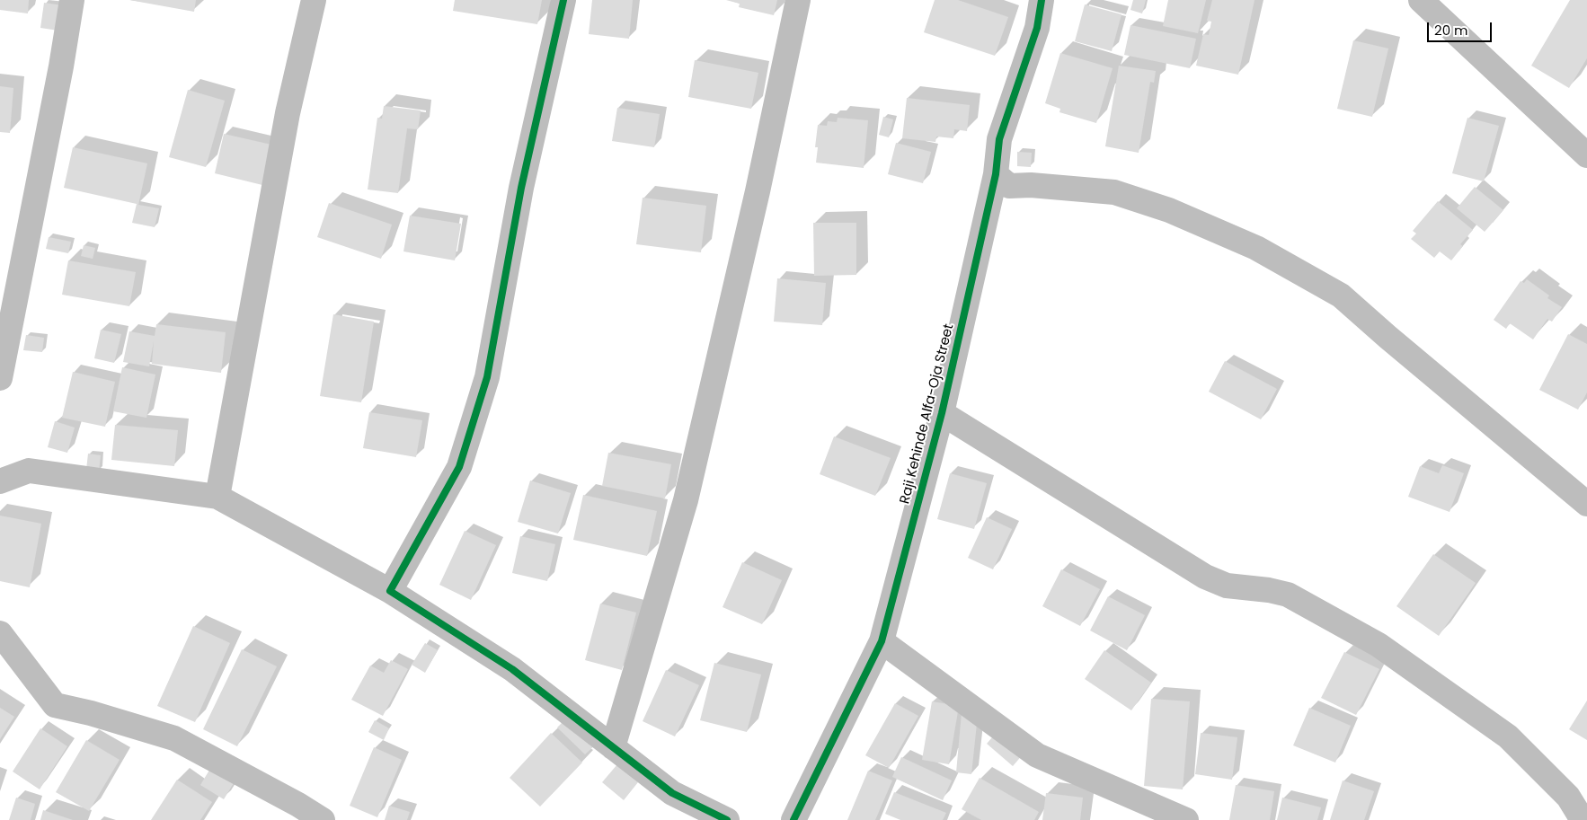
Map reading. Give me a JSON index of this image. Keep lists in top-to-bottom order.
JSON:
{
  "streets": {
    "street": ["Raji Kehinde Alfa-Oja Street"]
  },
  "scale_bar": "20 m"
}
